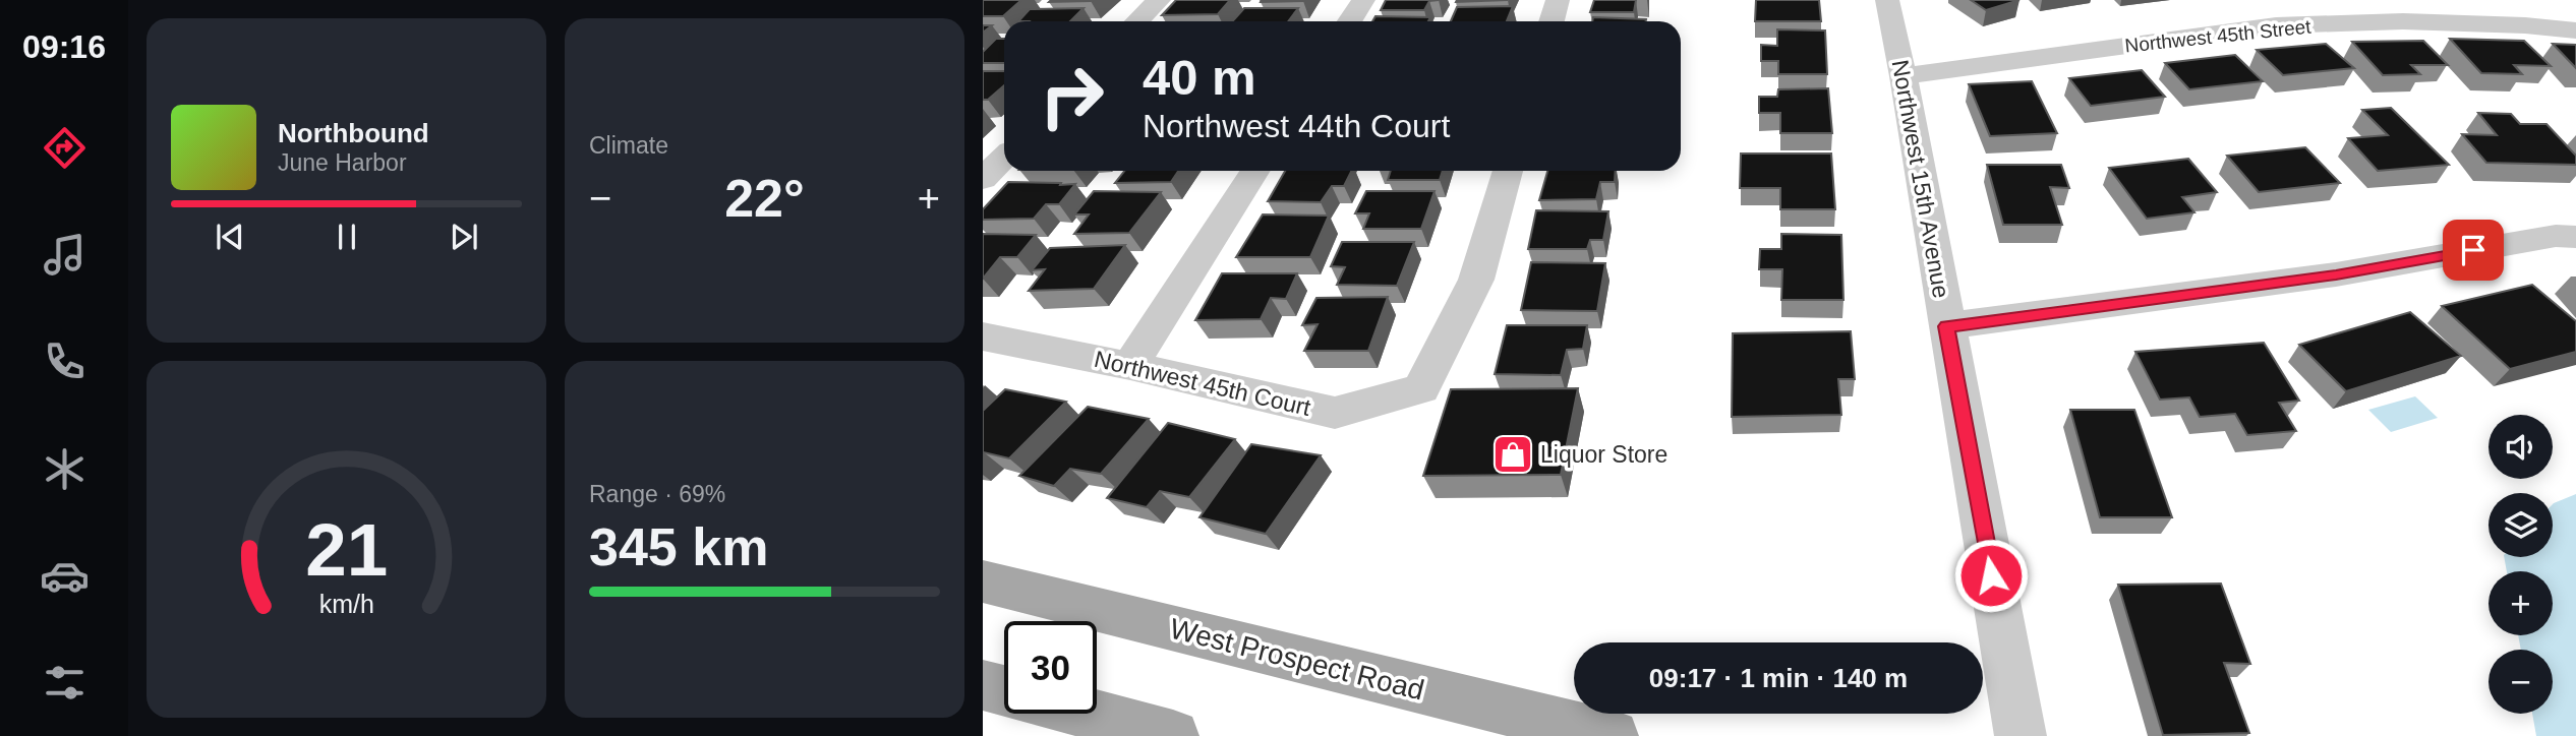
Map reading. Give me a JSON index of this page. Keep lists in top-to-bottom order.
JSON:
{
  "streets": {
    "main road": ["West Prospect Road"],
    "street": ["Northwest 45th Street", "Northwest 15th Avenue", "Northwest 45th Court"]
  },
  "crossings": [
    ["Northwest 45th Street", "Northwest 15th Avenue"]
  ],
  "places": {
    "shop": ["Liquor Store"]
  },
  "page": {
    "tabs": "09:16",
    "tile": [
      "Climate",
      ["Range · 69%", "345 km"]
    ],
    "turn": ["40 m", "Northwest 44th Court"],
    "song": ["Northbound", "June Harbor"],
    "heat": ["−", "22°", "+"],
    "map_buttons": ["+", "−"],
    "limit": "30",
    "trip": "09:17 · 1 min · 140 m",
    "gauge": ["21", "km/h"]
  }
}
